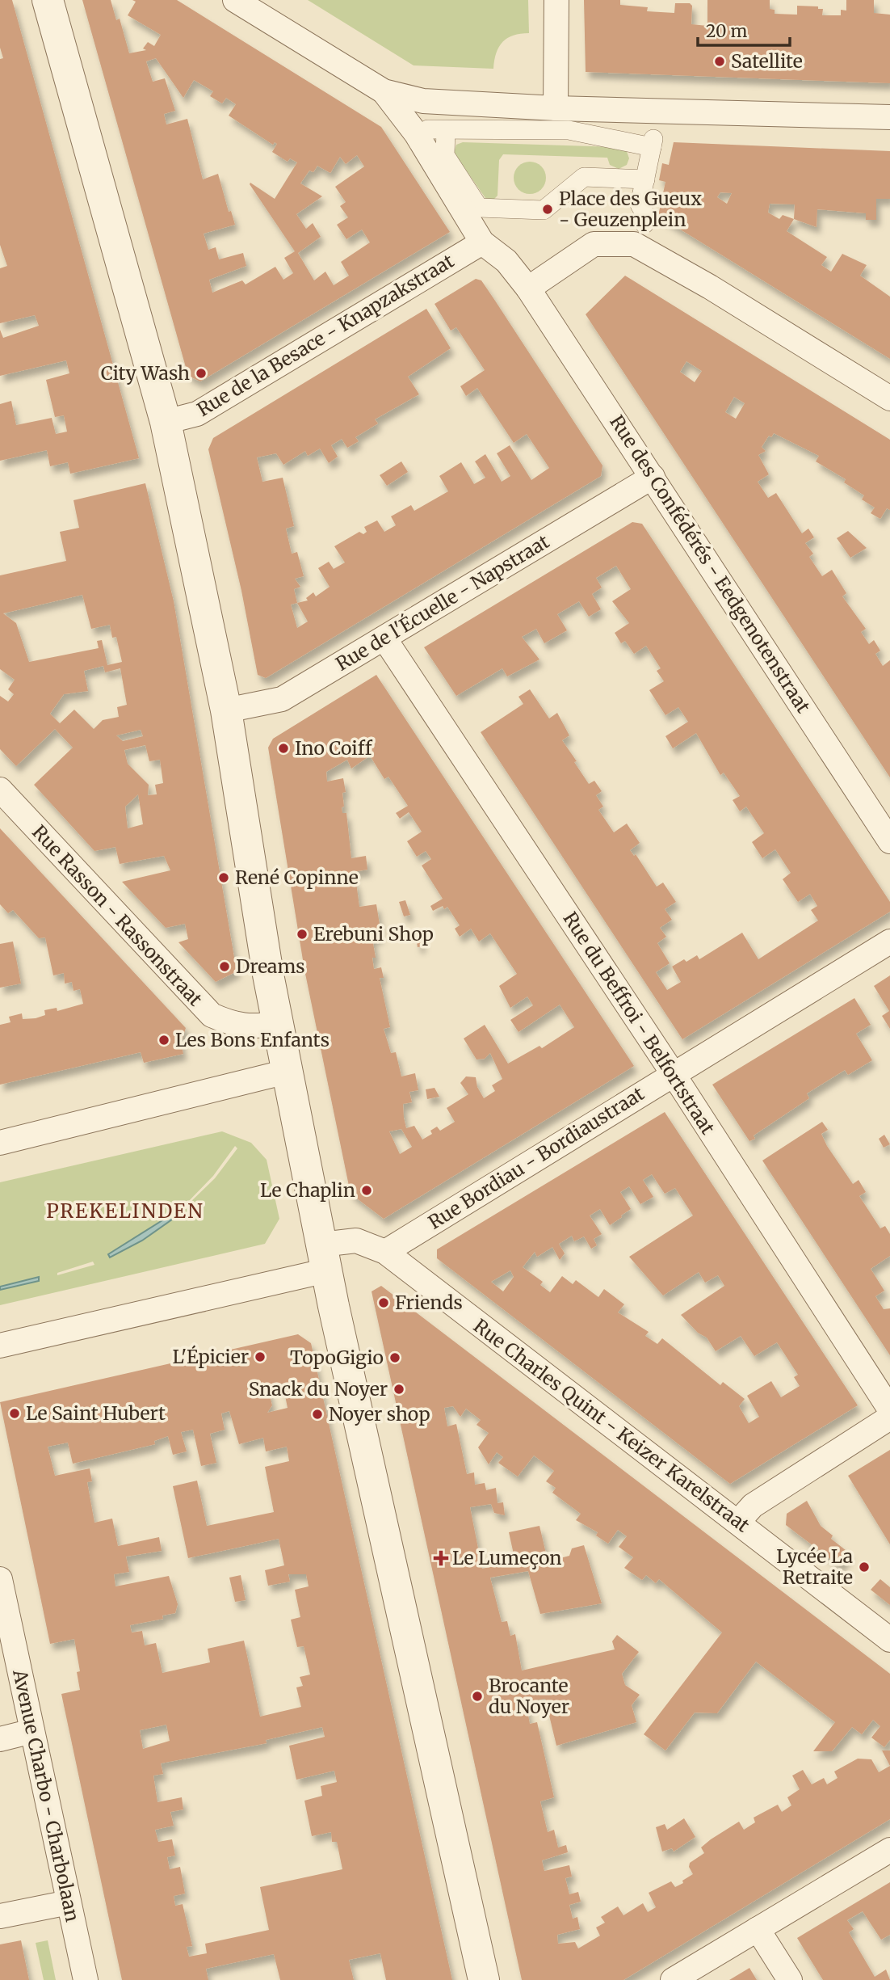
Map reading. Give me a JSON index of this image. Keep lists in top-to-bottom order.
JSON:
{
  "streets": {
    "street": [
      "Rue de la Besace - Knapzakstraat",
      "Rue des Confédérés - Eedgenotenstraat",
      "Rue de l'Écuelle - Napstraat",
      "Rue Rasson - Rassonstraat",
      "Rue du Beffroi - Belfortstraat",
      "Rue Bordiau - Bordiaustraat",
      "Rue Charles Quint - Keizer Karelstraat",
      "Avenue Charbo - Charbolaan"
    ]
  },
  "crossings": [
    ["Rue des Confédérés - Eedgenotenstraat", "Rue de l'Écuelle - Napstraat"],
    ["Rue de l'Écuelle - Napstraat", "Rue du Beffroi - Belfortstraat"],
    ["Rue du Beffroi - Belfortstraat", "Rue Bordiau - Bordiaustraat"],
    ["Rue Bordiau - Bordiaustraat", "Rue Charles Quint - Keizer Karelstraat"]
  ],
  "districts": ["PREKELINDEN"],
  "places": {
    "other": [
      "Satellite",
      "Place des Gueux - Geuzenplein",
      "City Wash",
      "Ino Coiff",
      "René Copinne",
      "Erebuni Shop",
      "Dreams",
      "Les Bons Enfants",
      "Le Chaplin",
      "Friends",
      "L'Épicier",
      "TopoGigio",
      "Snack du Noyer",
      "Le Saint Hubert",
      "Noyer shop",
      "Lycée La Retraite",
      "Brocante du Noyer"
    ],
    "health": ["Le Lumeçon"]
  },
  "scale_bar": "20 m"
}
